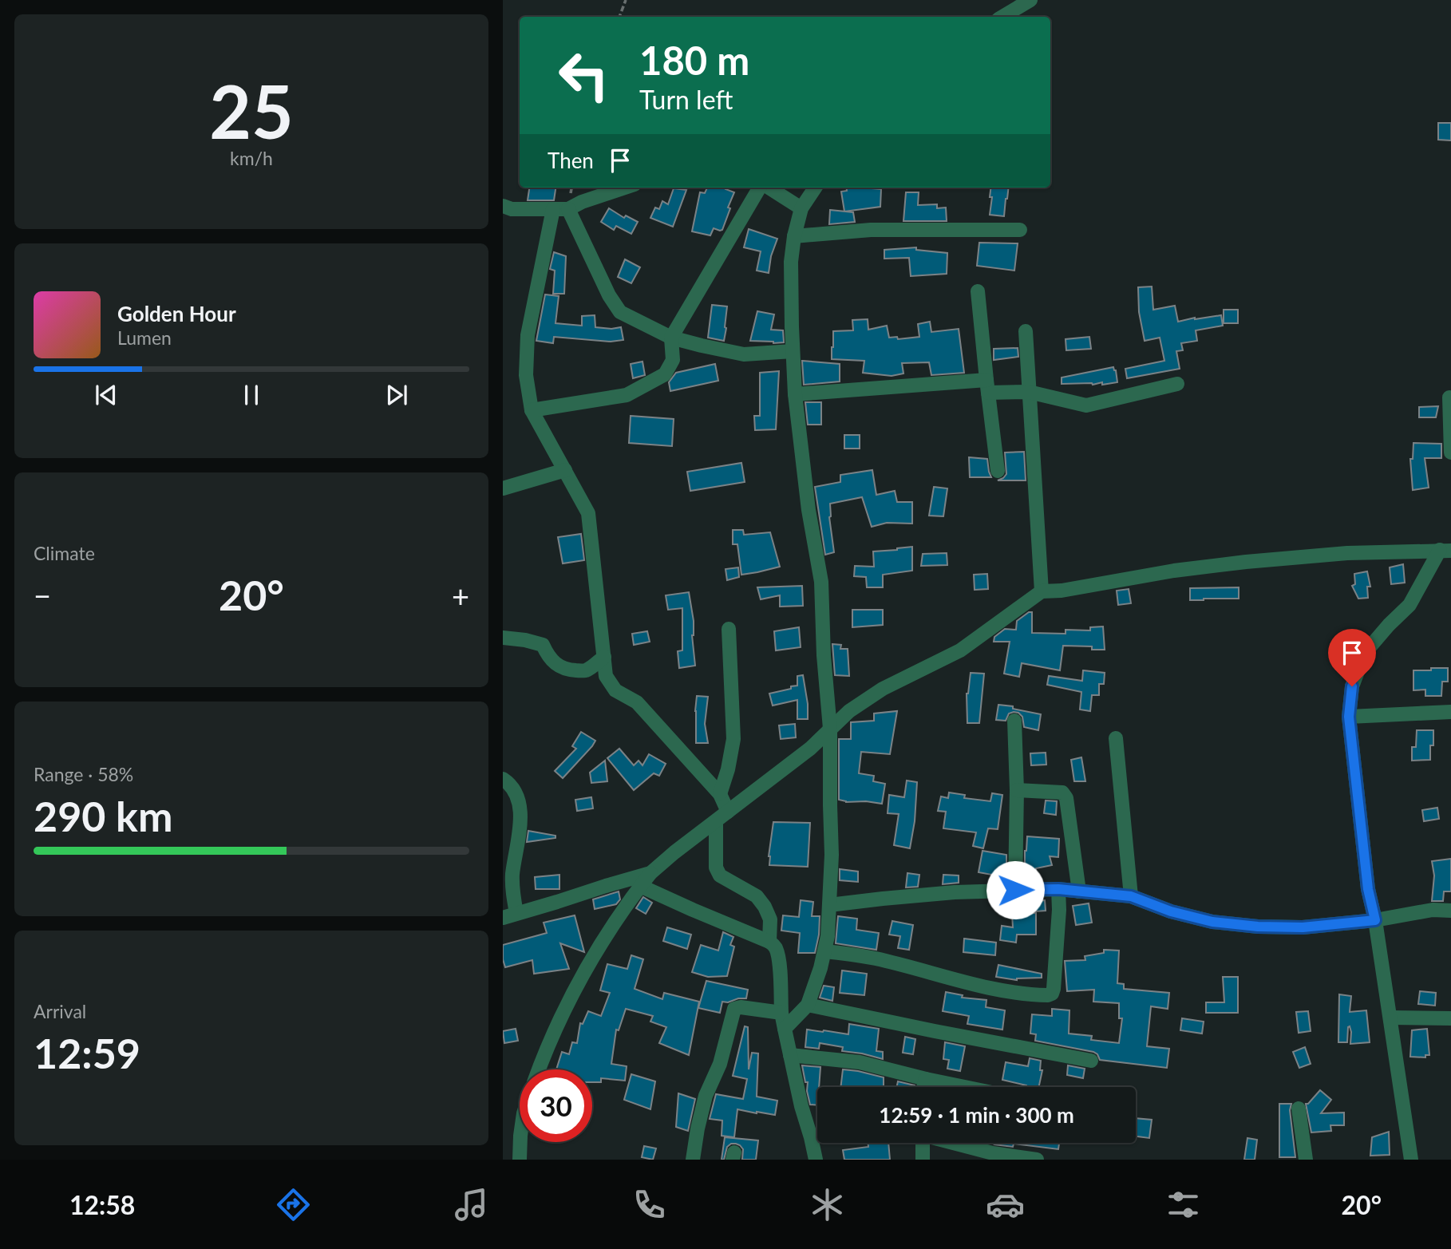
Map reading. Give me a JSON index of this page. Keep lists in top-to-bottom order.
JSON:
{
  "page": {
    "tile": [
      ["25", "km/h"],
      "Climate",
      ["Range · 58%", "290 km"],
      ["Arrival", "12:59"]
    ],
    "turn": ["180 m", "Turn left"],
    "then": "Then",
    "song": ["Golden Hour", "Lumen"],
    "heat": ["−", "20°", "+"],
    "limit": "30",
    "trip": "12:59 · 1 min · 300 m",
    "tabs": ["12:58", "20°"]
  }
}
